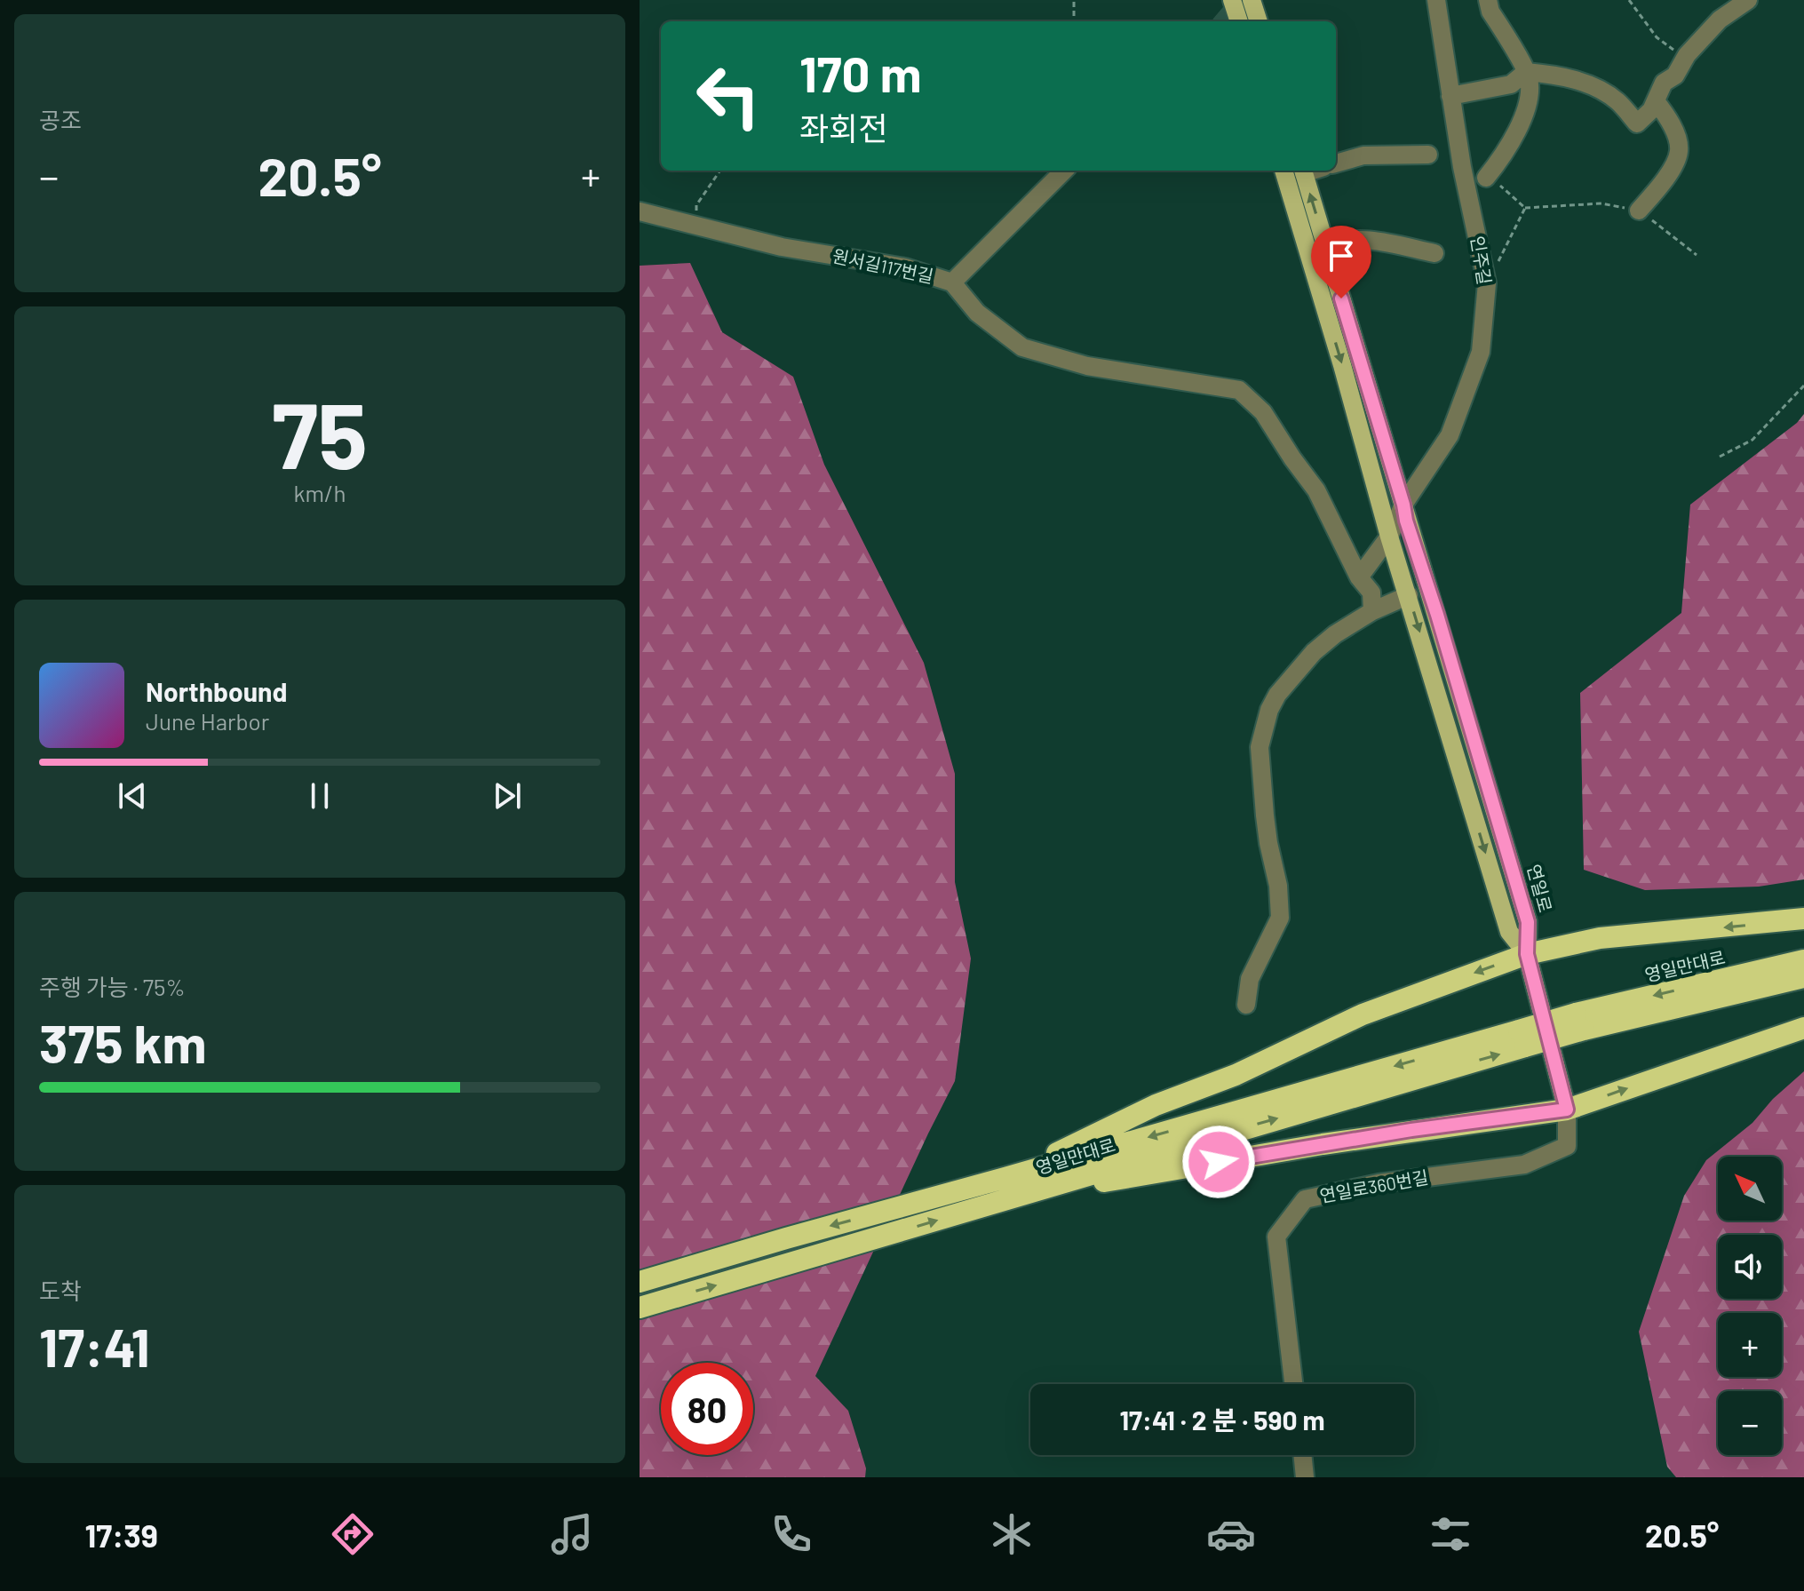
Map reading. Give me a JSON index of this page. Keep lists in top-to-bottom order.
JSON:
{
  "streets": {
    "highway": ["영일만대로"],
    "main road": ["연일로"],
    "street": ["인주길", "원서길117번길", "연일로360번길"]
  },
  "crossings": [
    ["인주길", "연일로"]
  ],
  "north": "top left",
  "page": {
    "tile": [
      "공조",
      ["75", "km/h"],
      ["주행 가능 · 75%", "375 km"],
      ["도착", "17:41"]
    ],
    "turn": ["170 m", "좌회전"],
    "heat": ["−", "20.5°", "+"],
    "song": ["Northbound", "June Harbor"],
    "map_buttons": ["+", "−"],
    "limit": "80",
    "trip": "17:41 · 2 분 · 590 m",
    "tabs": ["17:39", "20.5°"]
  }
}
